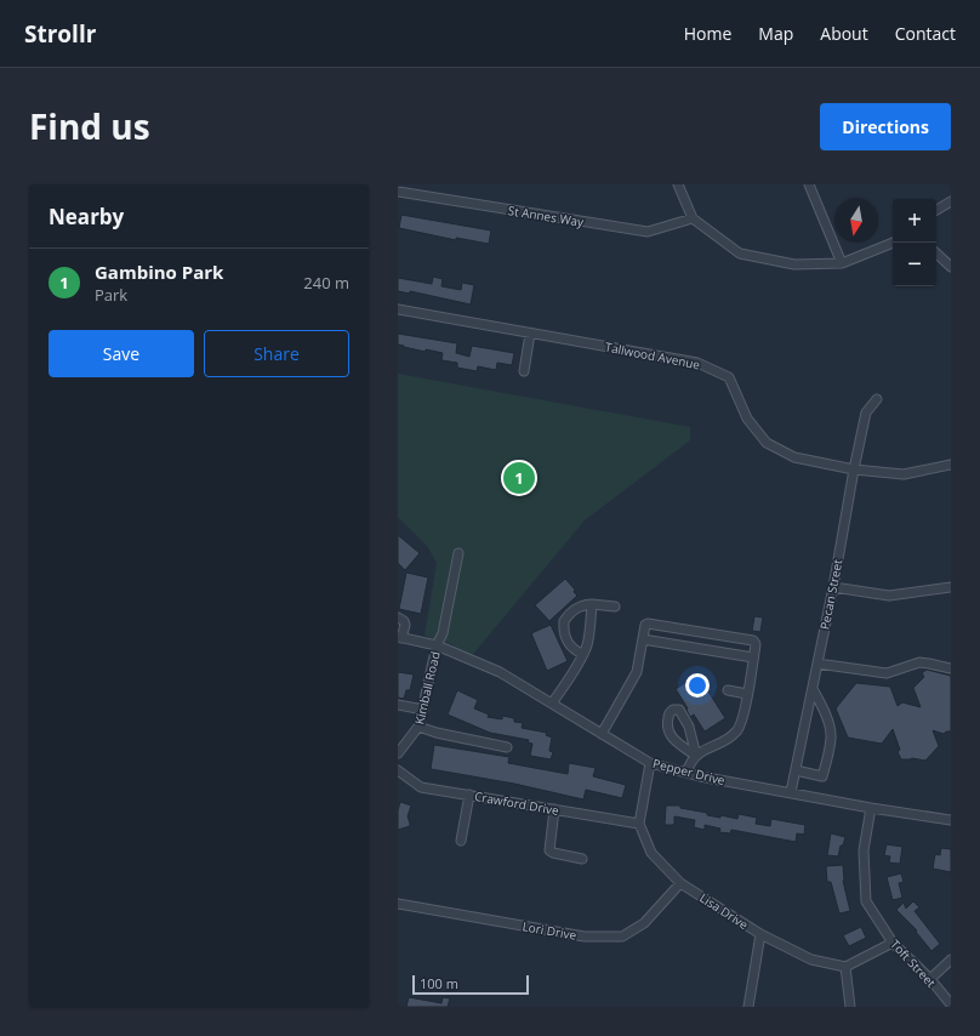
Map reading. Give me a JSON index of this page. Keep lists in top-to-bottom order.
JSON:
{
  "streets": {
    "street": [
      "St Annes Way",
      "Tallwood Avenue",
      "Pecan Street",
      "Kimball Road",
      "Pepper Drive",
      "Crawford Drive",
      "Lisa Drive",
      "Lori Drive",
      "Toft Street"
    ]
  },
  "crossings": [
    ["Tallwood Avenue", "Pecan Street"],
    ["Pecan Street", "Pepper Drive"],
    ["Kimball Road", "Pepper Drive"],
    ["Pepper Drive", "Toft Street"],
    ["Crawford Drive", "Lisa Drive"],
    ["Lisa Drive", "Lori Drive"]
  ],
  "scale_bar": "100 m",
  "north": "bottom",
  "page": {
    "header": "Strollr",
    "nav": [
      "Home",
      "Map",
      "About",
      "Contact"
    ],
    "title": "Find us",
    "buttons": [
      "Directions",
      ["Save", "Share"]
    ],
    "heading": "Nearby",
    "map_buttons": ["+", "−"],
    "list": [
      {
        "mark": "1",
        "name": "Gambino Park",
        "note": "Park",
        "value": "240 m"
      }
    ],
    "pins": "1",
    "scale": "100 m"
  }
}
